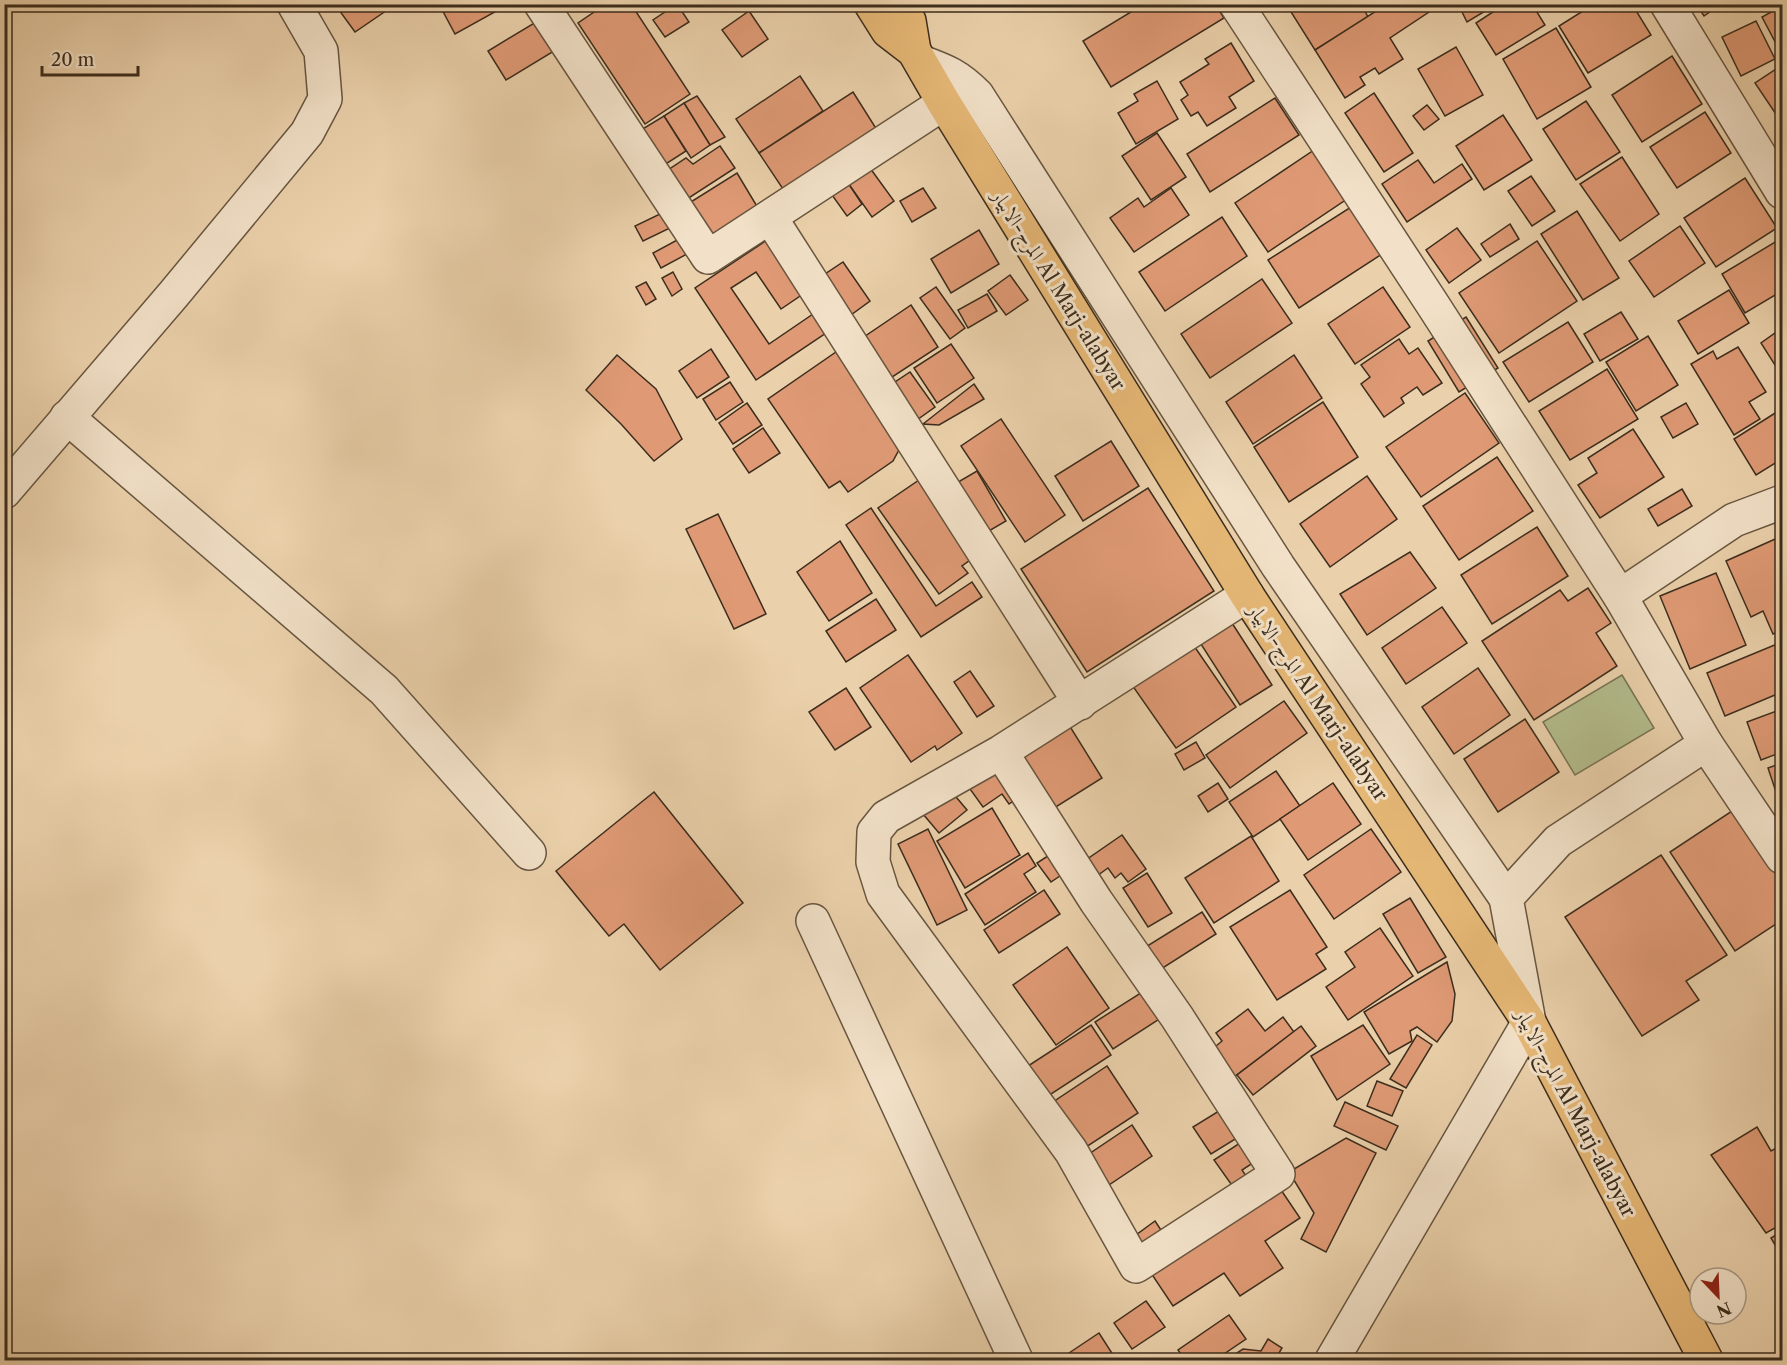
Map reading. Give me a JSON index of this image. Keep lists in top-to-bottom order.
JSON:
{
  "streets": {
    "main road": ["المرج-الابيار Al Marj-alabyar"]
  },
  "scale_bar": "20 m",
  "north": "bottom right"
}
